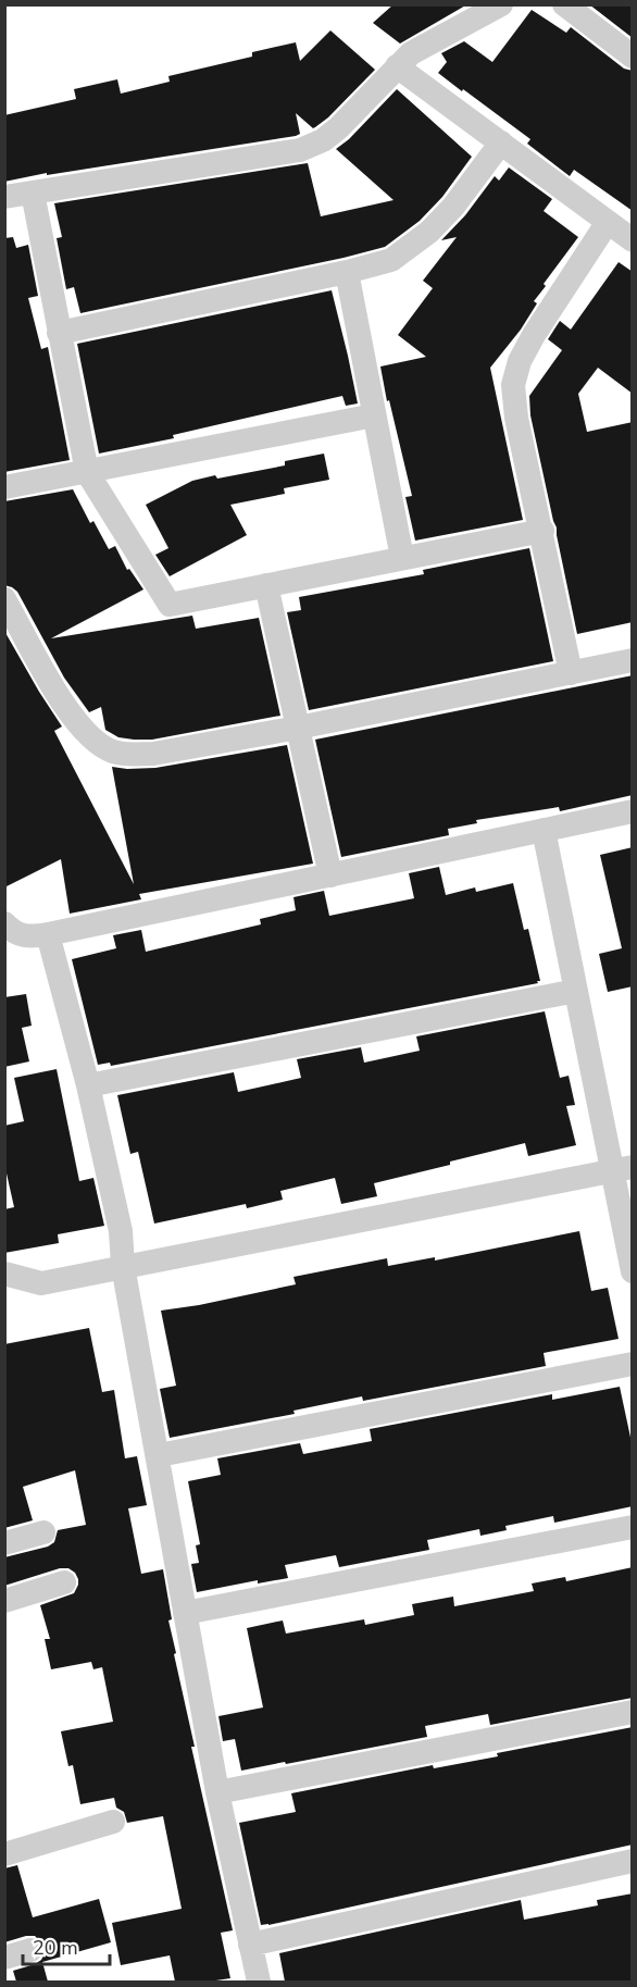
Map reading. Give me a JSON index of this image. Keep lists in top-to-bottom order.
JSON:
{
  "scale_bar": "20 m"
}
